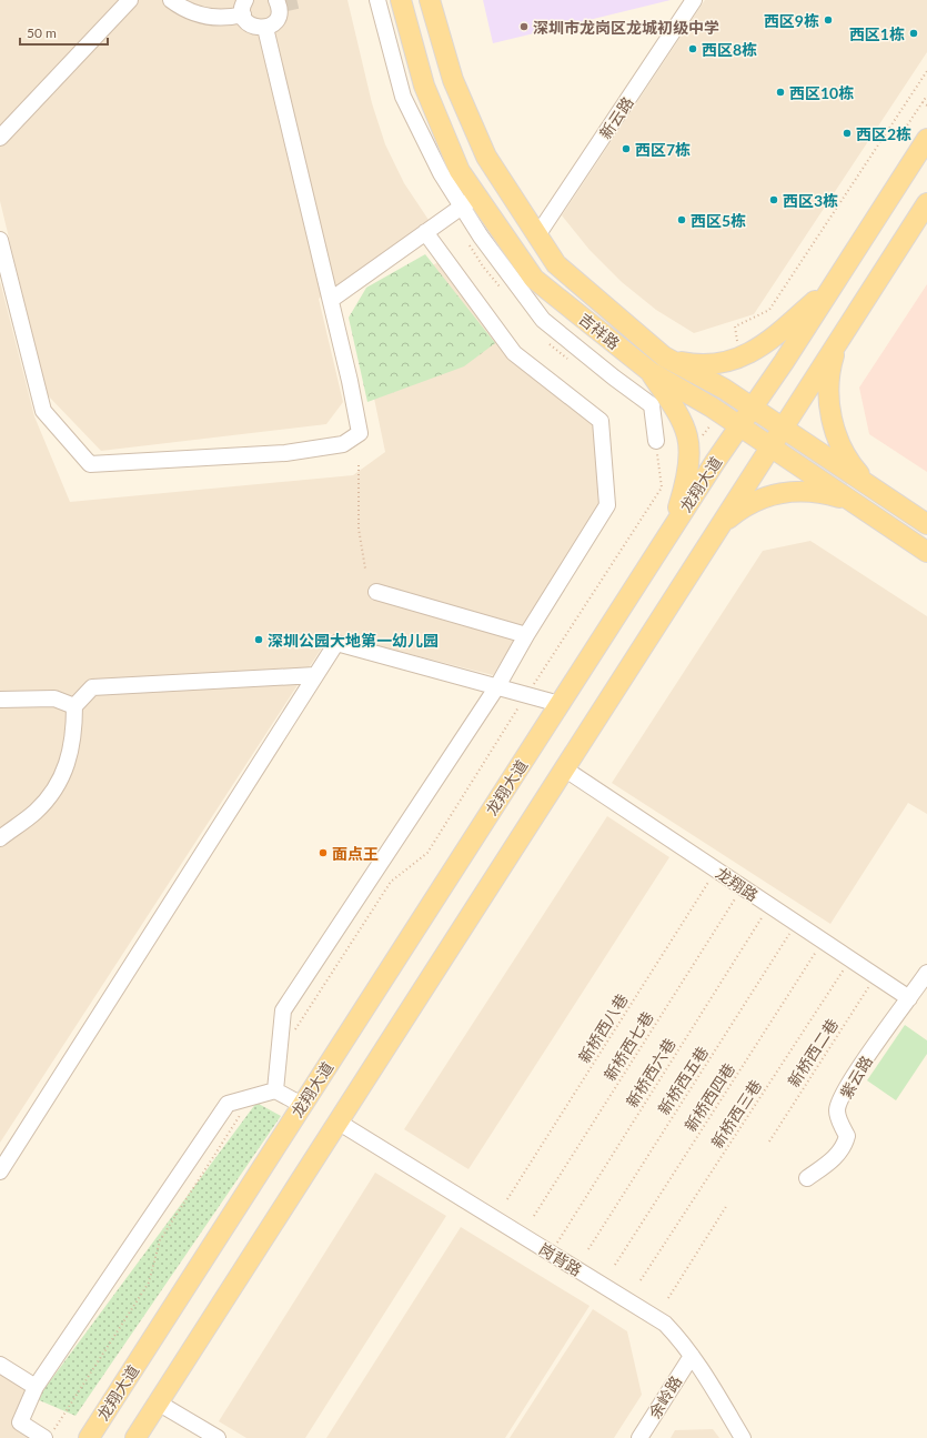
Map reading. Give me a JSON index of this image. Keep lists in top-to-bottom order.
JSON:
{
  "streets": {
    "main road": ["吉祥路", "龙翔大道"],
    "street": [
      "新云路",
      "龙翔路",
      "紫云路",
      "岗背路",
      "余岭路"
    ],
    "path": [
      "新桥西八巷",
      "新桥西七巷",
      "新桥西二巷",
      "新桥西六巷",
      "新桥西五巷",
      "新桥西四巷",
      "新桥西三巷"
    ]
  },
  "crossings": [
    ["新云路", "吉祥路"],
    ["吉祥路", "龙翔大道"],
    ["龙翔路", "新桥西八巷"],
    ["龙翔路", "新桥西七巷"],
    ["龙翔路", "新桥西二巷"],
    ["龙翔路", "新桥西六巷"],
    ["龙翔路", "紫云路"],
    ["龙翔路", "新桥西五巷"],
    ["龙翔路", "新桥西四巷"],
    ["龙翔路", "新桥西三巷"],
    ["新桥西六巷", "岗背路"],
    ["岗背路", "余岭路"]
  ],
  "places": [
    "西区9栋",
    "深圳市龙岗区龙城初级中学",
    "西区1栋",
    "西区8栋",
    "西区10栋",
    "西区2栋",
    "西区7栋",
    "西区3栋",
    "西区5栋",
    "深圳公园大地第一幼儿园",
    "面点王"
  ],
  "scale_bar": "50 m"
}
